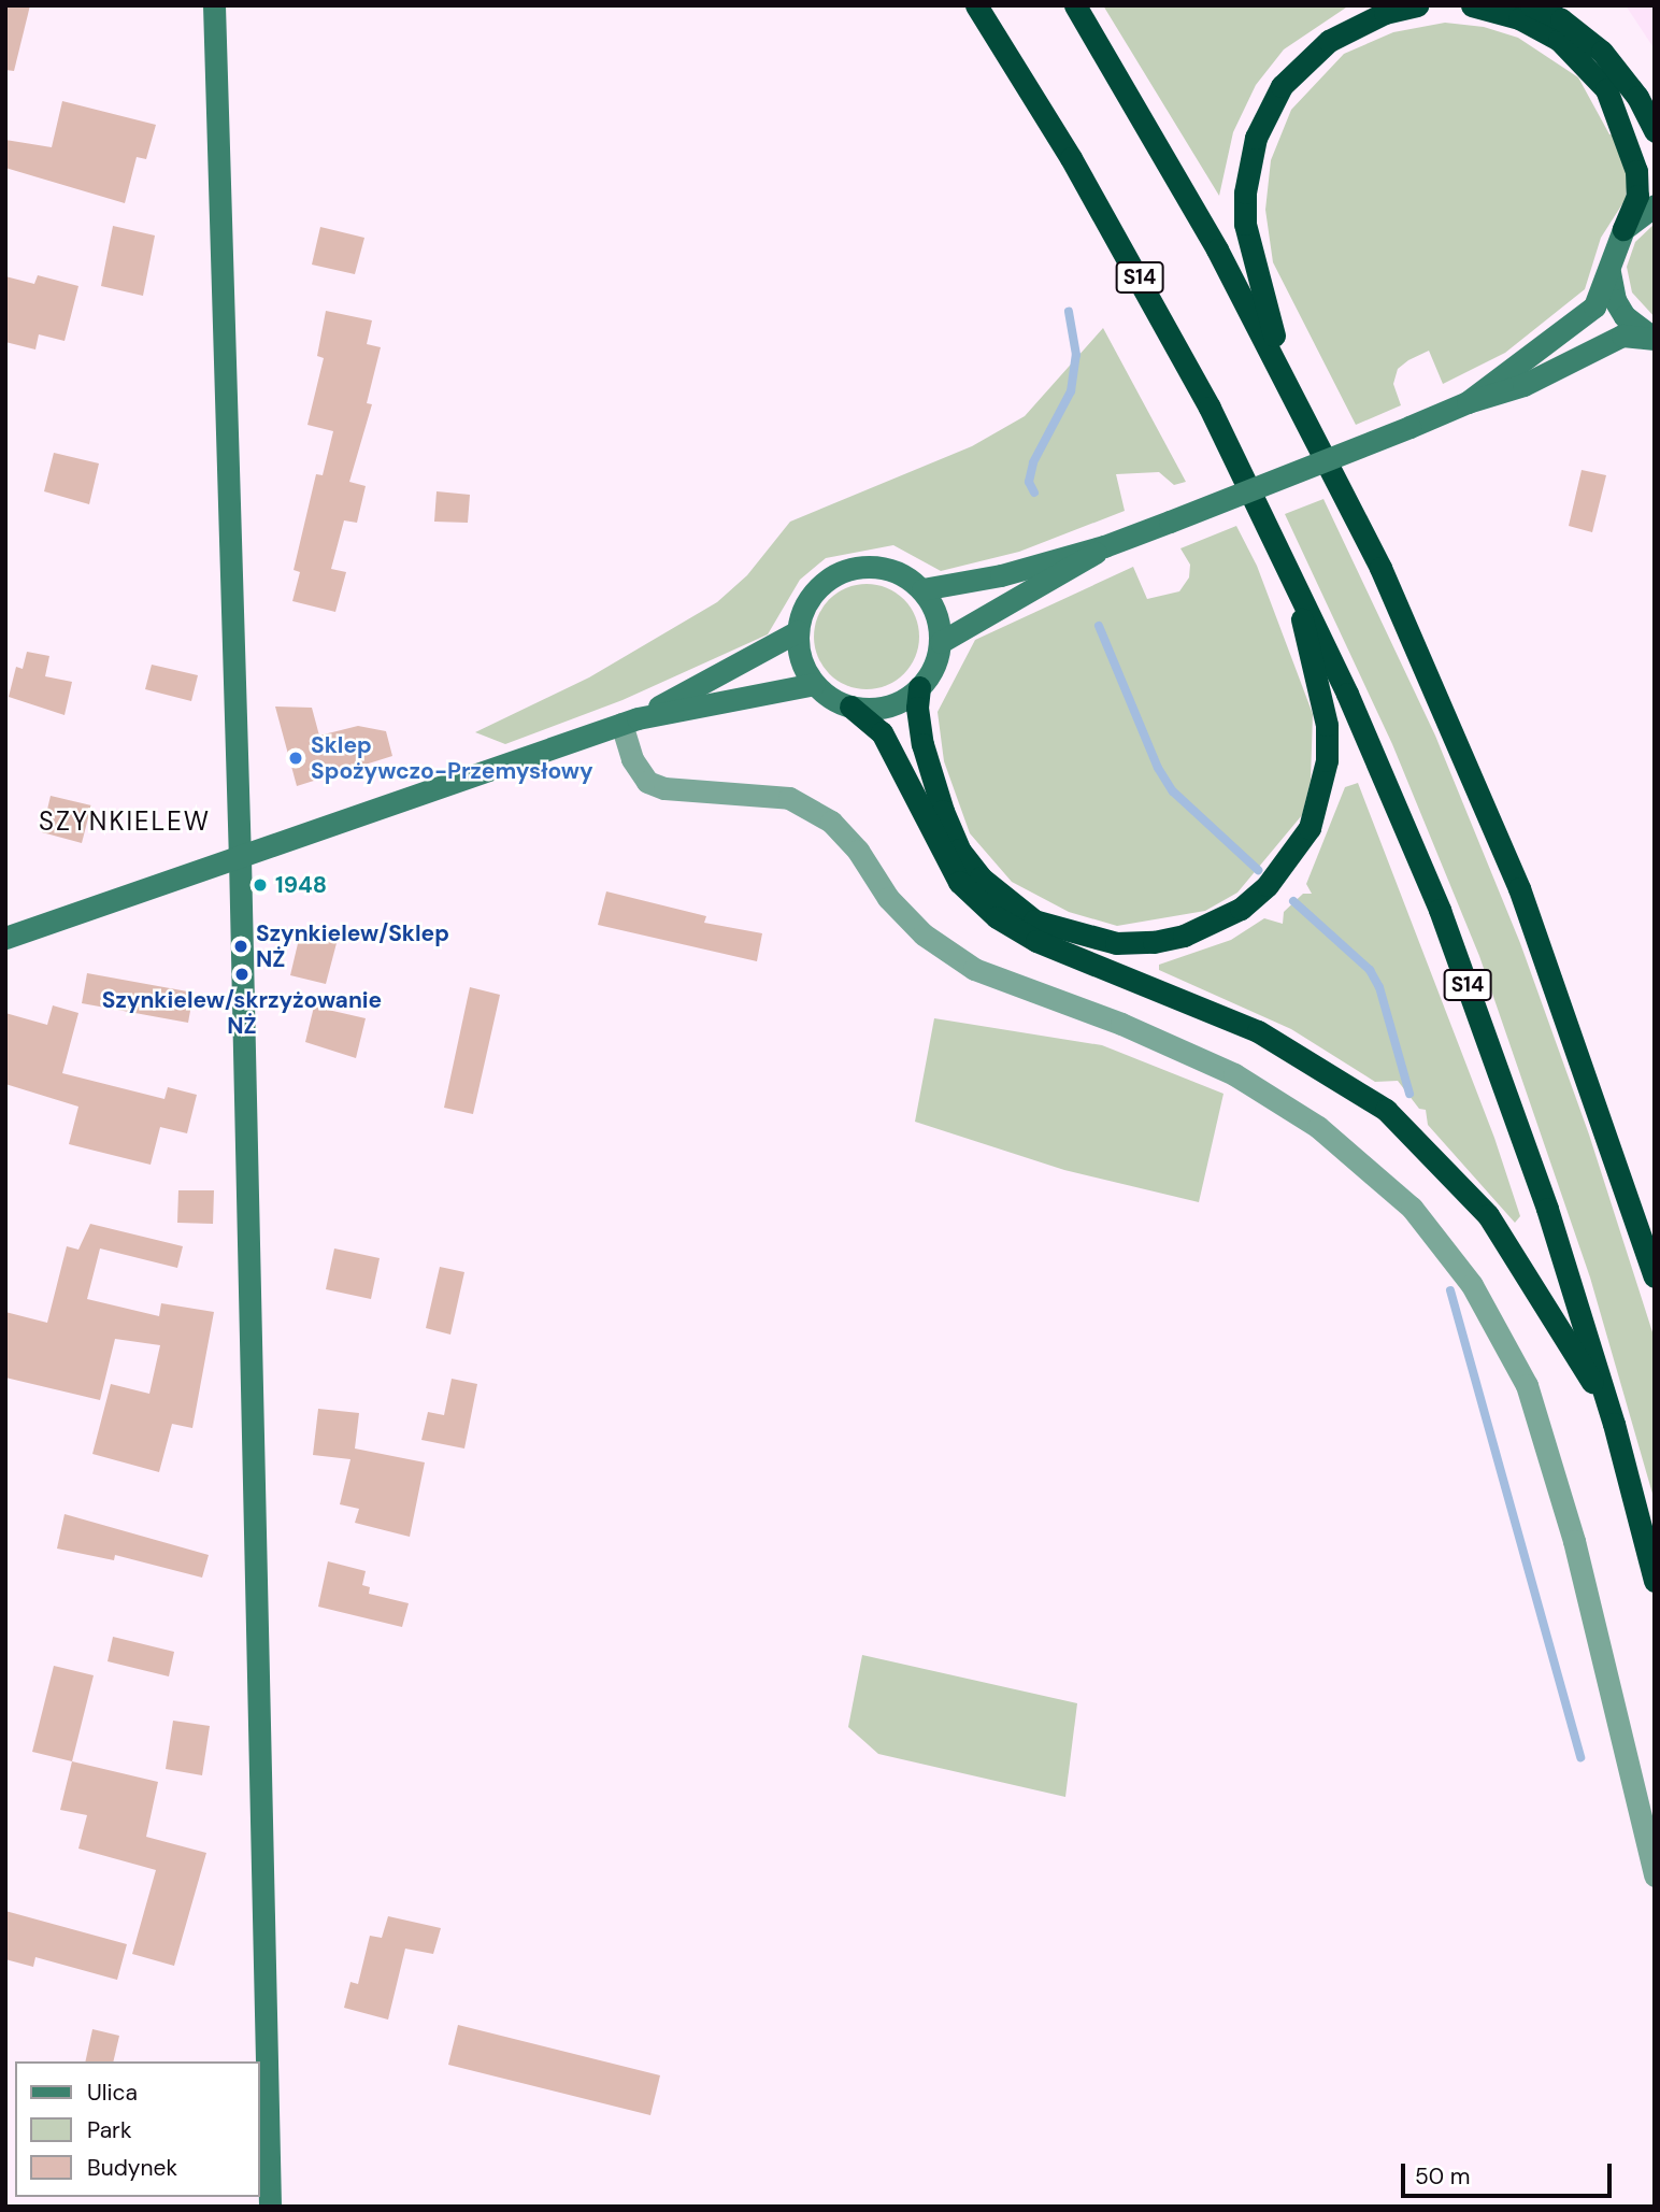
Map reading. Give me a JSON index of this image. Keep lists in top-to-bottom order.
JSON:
{
  "streets": {
    "highway": ["S14"]
  },
  "districts": ["SZYNKIELEW"],
  "places": [
    "Sklep Spożywczo-Przemysłowy",
    "1948",
    "Szynkielew/Sklep NŻ",
    "Szynkielew/skrzyżowanie NŻ"
  ],
  "legend": ["Ulica", "Park", "Budynek"],
  "scale_bar": "50 m"
}
